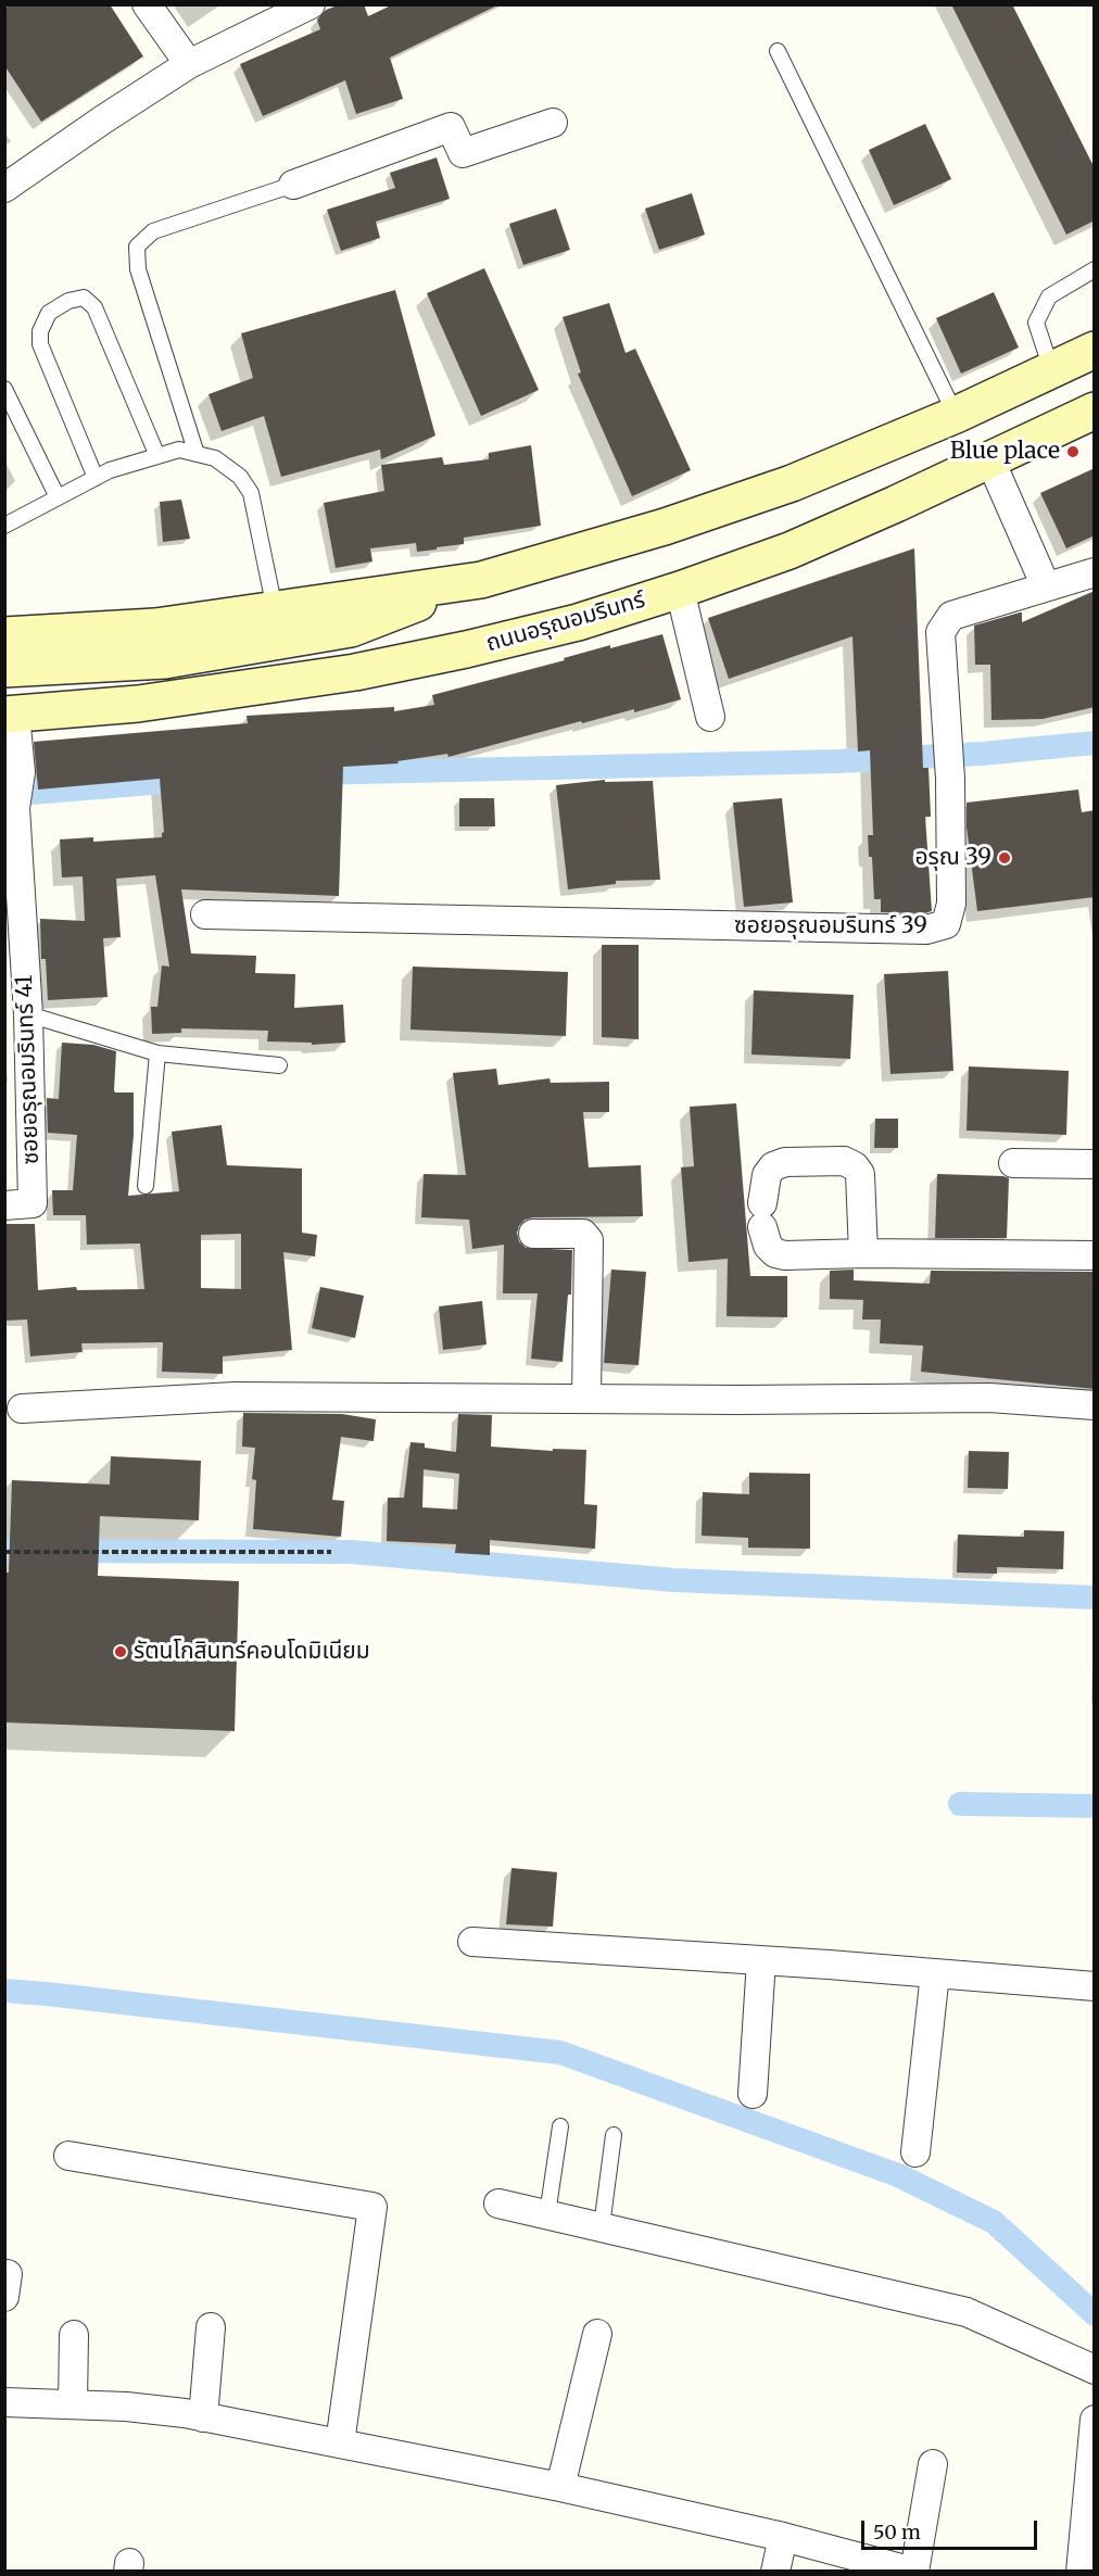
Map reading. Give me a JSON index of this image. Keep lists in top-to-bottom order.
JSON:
{
  "streets": {
    "main road": ["ถนนอรุณอมรินทร์"],
    "street": ["ซอยอรุณอมรินทร์ 39", "ซอยอรุณอมรินทร์ 41"]
  },
  "crossings": [
    ["ถนนอรุณอมรินทร์", "ซอยอรุณอมรินทร์ 41"]
  ],
  "places": ["Blue place", "อรุณ 39", "รัตนโกสินทร์คอนโดมิเนียม"],
  "scale_bar": "50 m"
}
